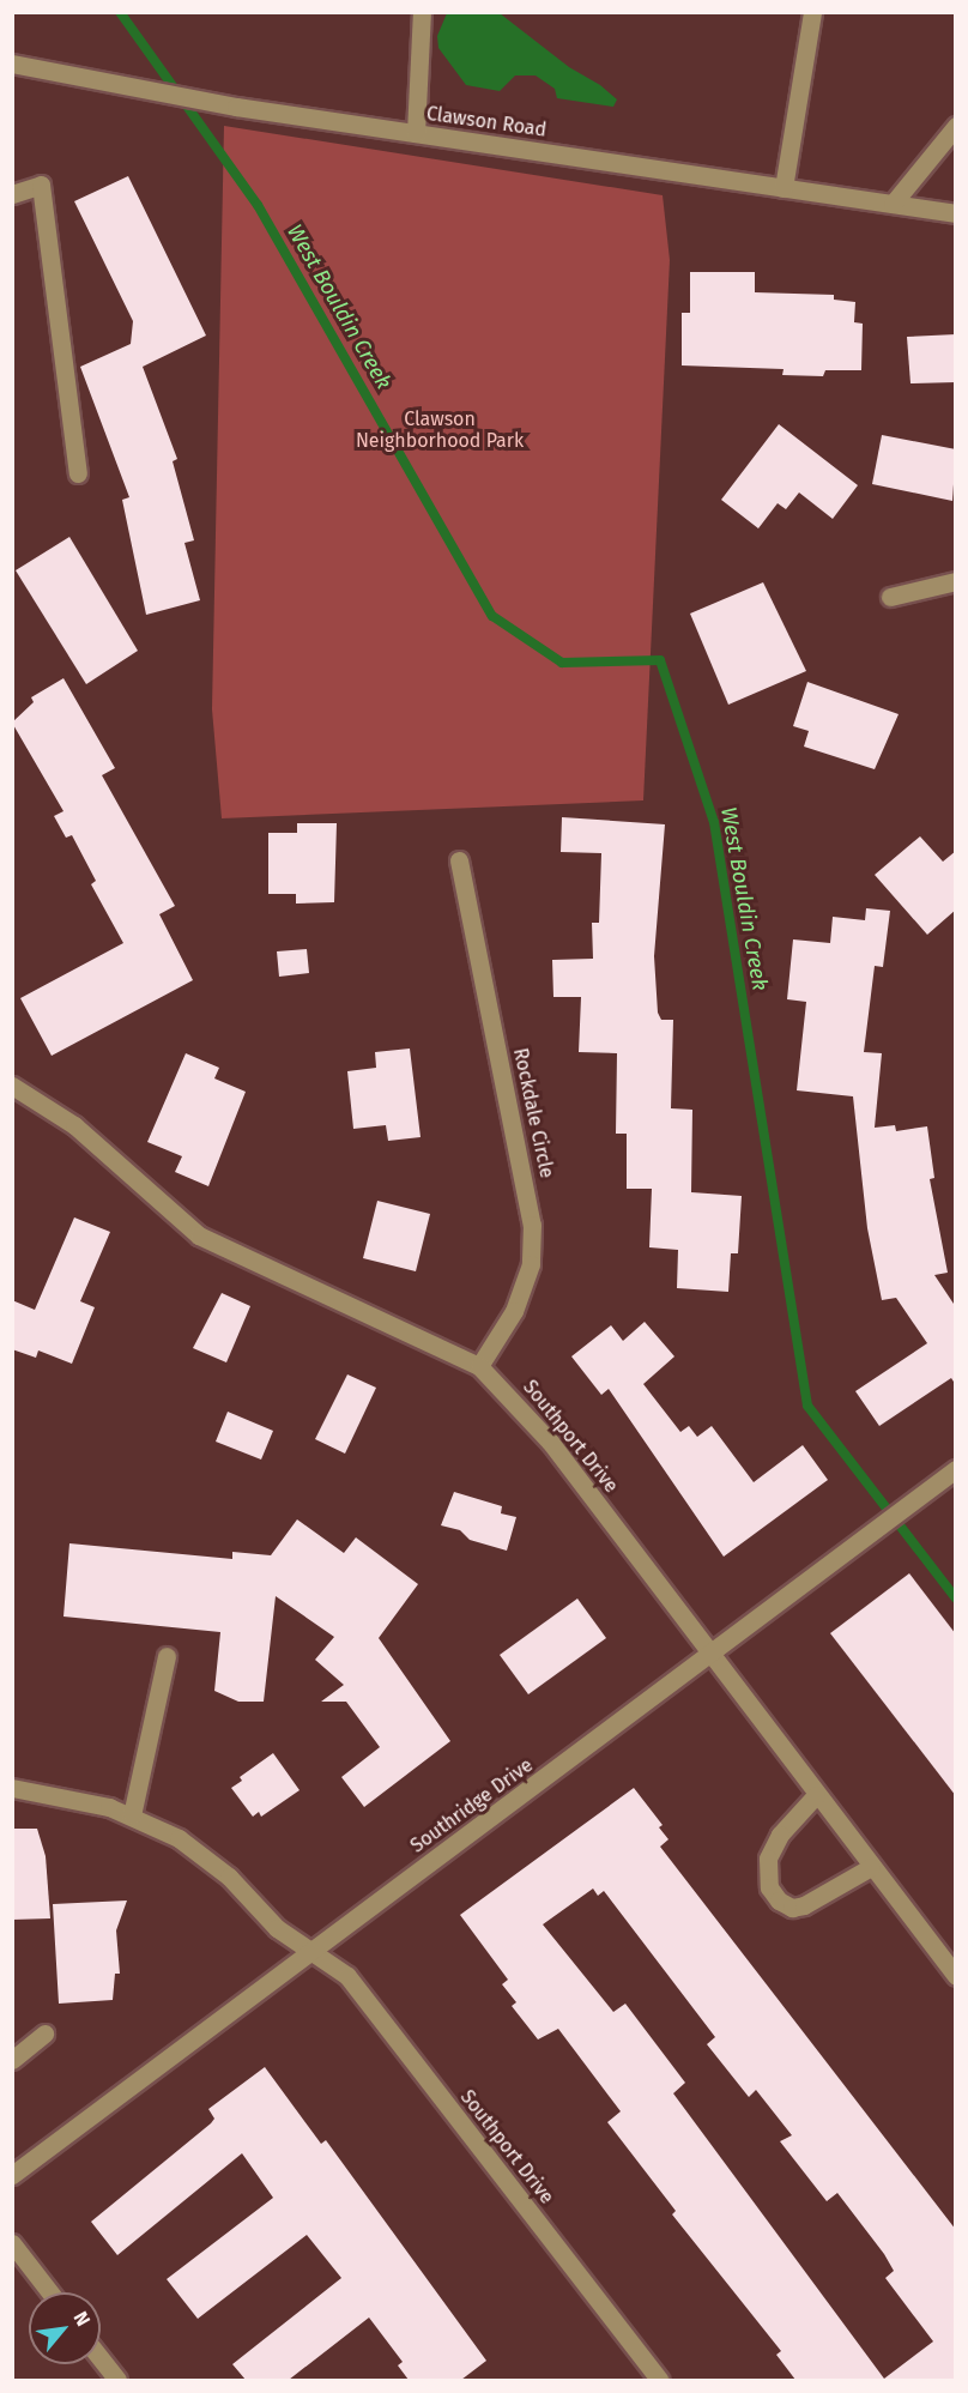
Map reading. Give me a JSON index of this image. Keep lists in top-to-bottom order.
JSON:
{
  "streets": {
    "street": [
      "Clawson Road",
      "Rockdale Circle",
      "Southport Drive",
      "Southridge Drive"
    ]
  },
  "crossings": [
    ["Rockdale Circle", "Southport Drive"],
    ["Southport Drive", "Southridge Drive"]
  ],
  "water": ["West Bouldin Creek"],
  "parks": ["Clawson Neighborhood Park"],
  "north": "top right"
}
